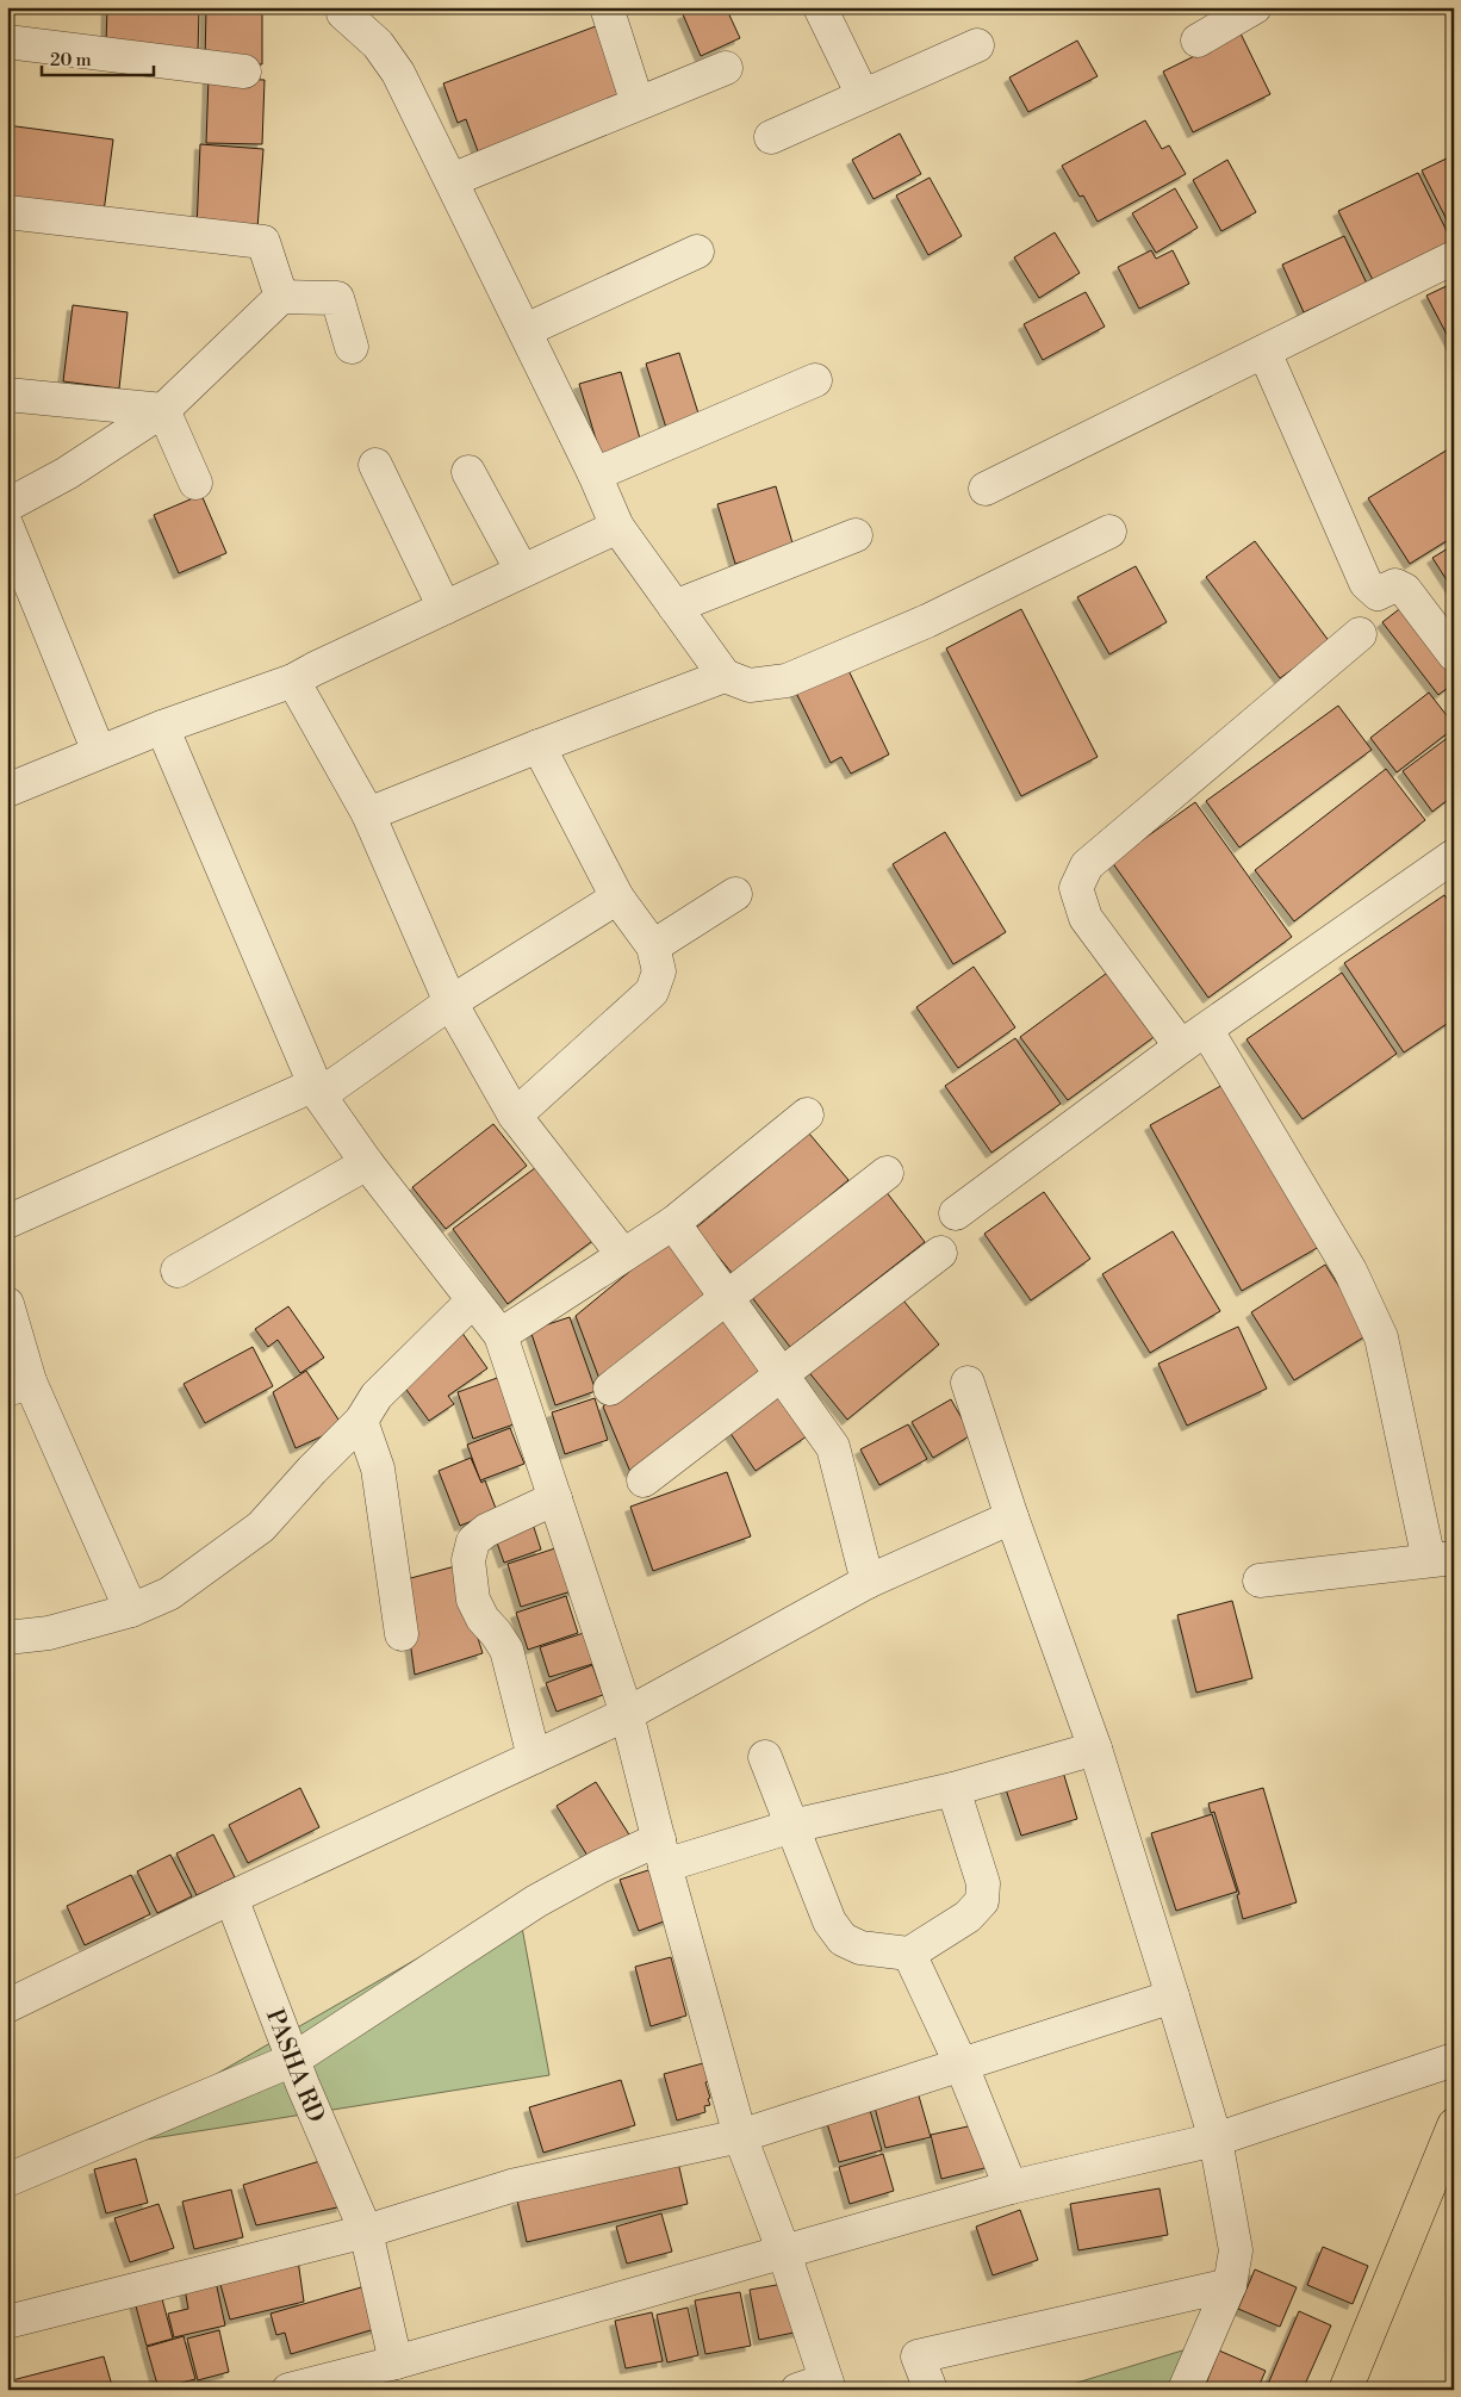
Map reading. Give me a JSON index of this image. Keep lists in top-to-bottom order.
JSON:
{
  "streets": {
    "street": ["PASHA RD"]
  },
  "scale_bar": "20 m"
}
